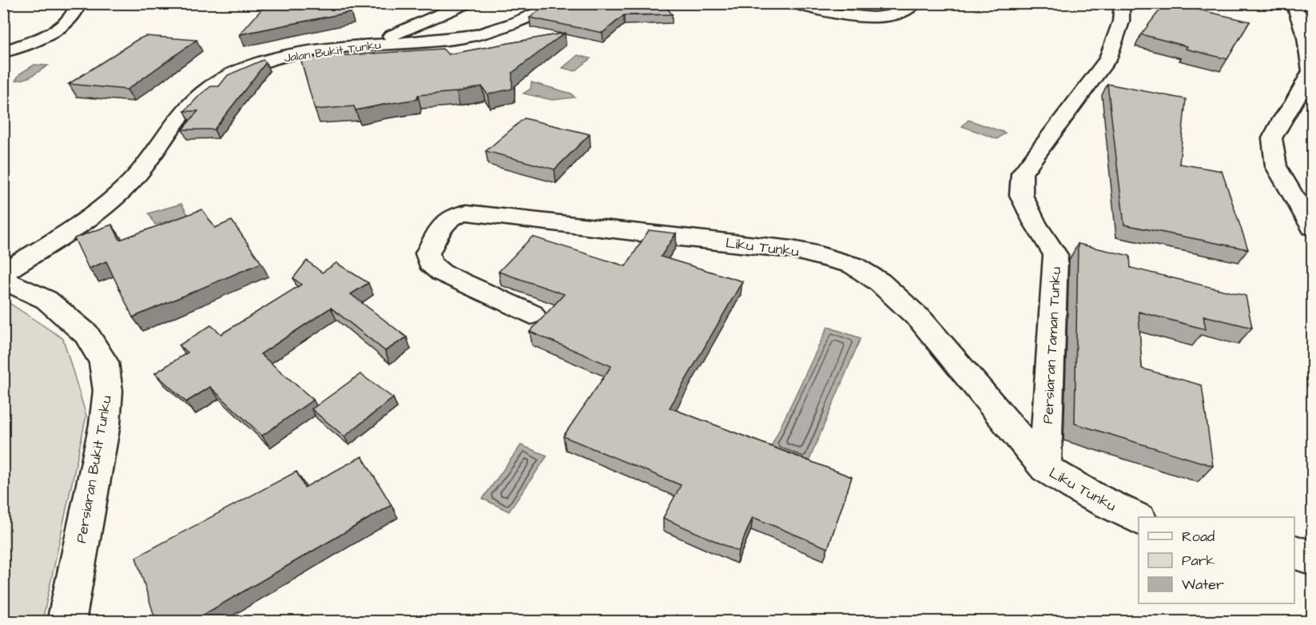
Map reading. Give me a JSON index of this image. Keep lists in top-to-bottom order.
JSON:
{
  "streets": {
    "street": [
      "Jalan Bukit Tunku",
      "Liku Tunku",
      "Persiaran Taman Tunku",
      "Persiaran Bukit Tunku"
    ]
  },
  "crossings": [
    ["Liku Tunku", "Persiaran Taman Tunku"]
  ],
  "legend": ["Road", "Park", "Water"]
}
